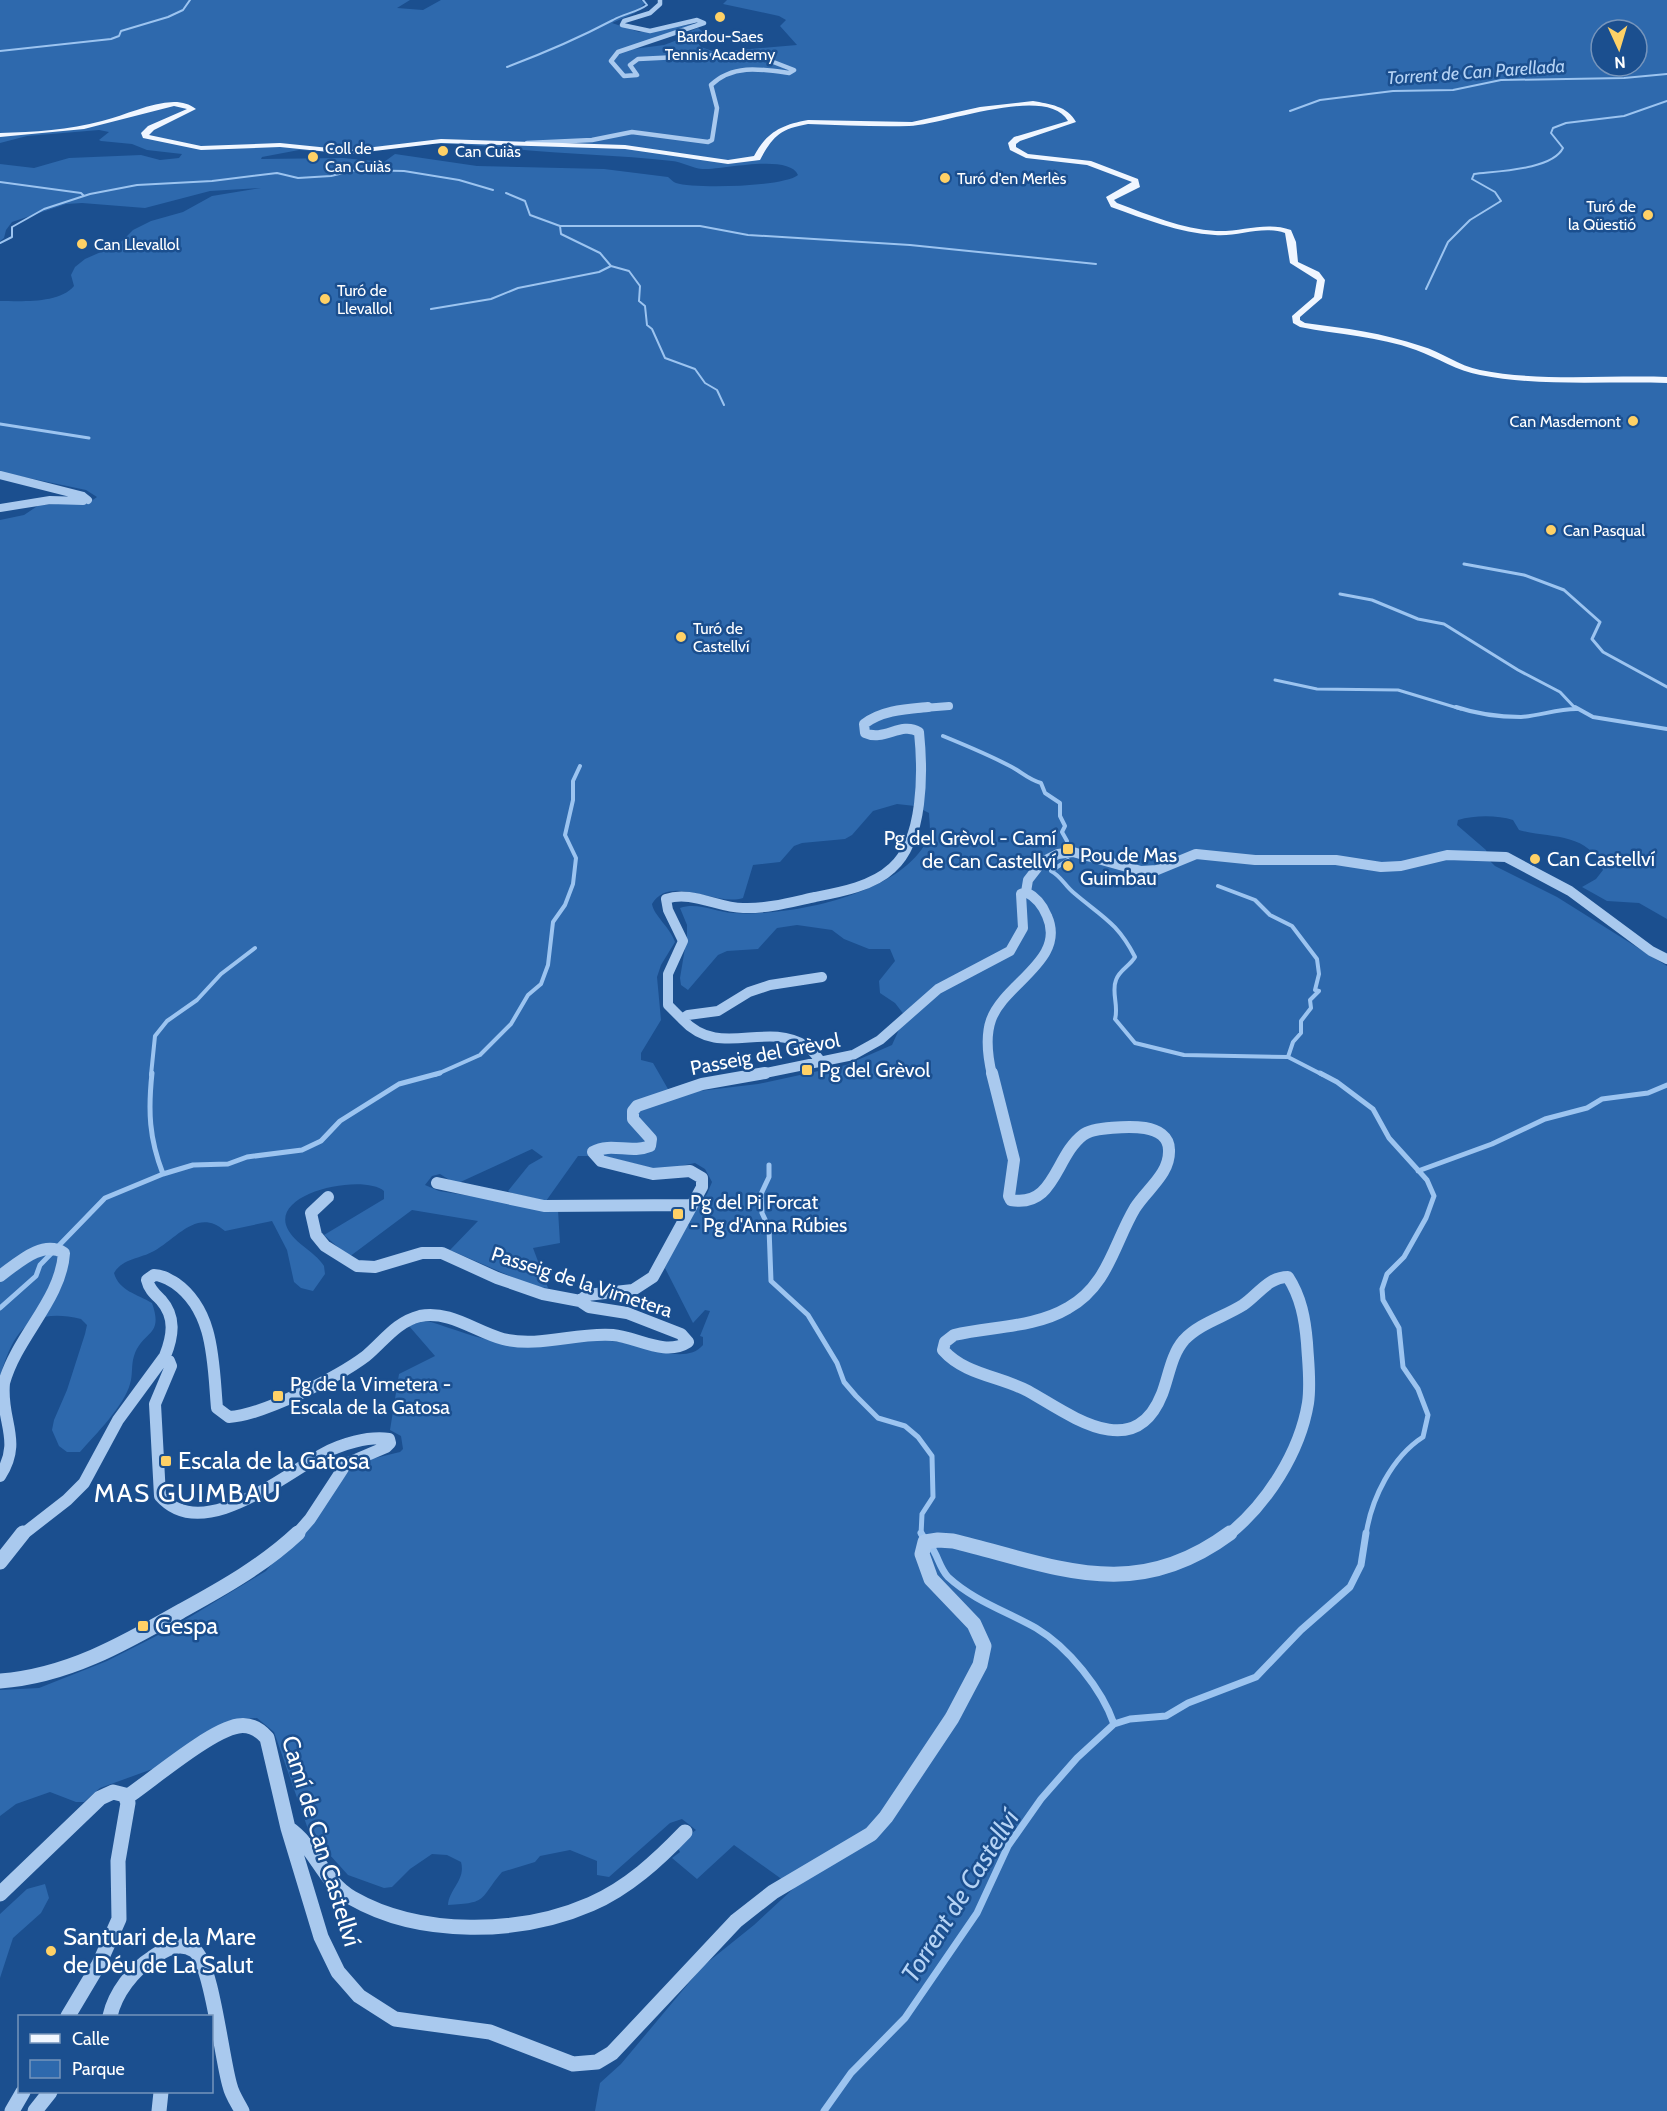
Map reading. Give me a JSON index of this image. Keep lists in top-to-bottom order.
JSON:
{
  "streets": {
    "street": ["Passeig del Grèvol", "Passeig de la Vimetera", "Camí de Can Castellví"]
  },
  "crossings": [
    ["Passeig del Grèvol", "Camí de Can Castellví"]
  ],
  "districts": ["MAS GUIMBAU"],
  "water": ["Torrent de Can Parellada", "Torrent de Castellví"],
  "places": {
    "other": [
      "Bardou-Saes Tennis Academy",
      "Can Cuiàs",
      "Coll de Can Cuiàs",
      "Turó d'en Merlès",
      "Turó de la Qüestió",
      "Can Llevallol",
      "Turó de Llevallol",
      "Can Masdemont",
      "Can Pasqual",
      "Turó de Castellví",
      "Can Castellví",
      "Pou de Mas Guimbau",
      "Santuari de la Mare de Déu de La Salut"
    ],
    "transit": [
      "Pg del Grèvol - Camí de Can Castellví",
      "Pg del Grèvol",
      "Pg del Pi Forcat - Pg d'Anna Rúbies",
      "Pg de la Vimetera - Escala de la Gatosa",
      "Escala de la Gatosa",
      "Gespa"
    ]
  },
  "legend": ["Calle", "Parque"],
  "north": "bottom"
}
